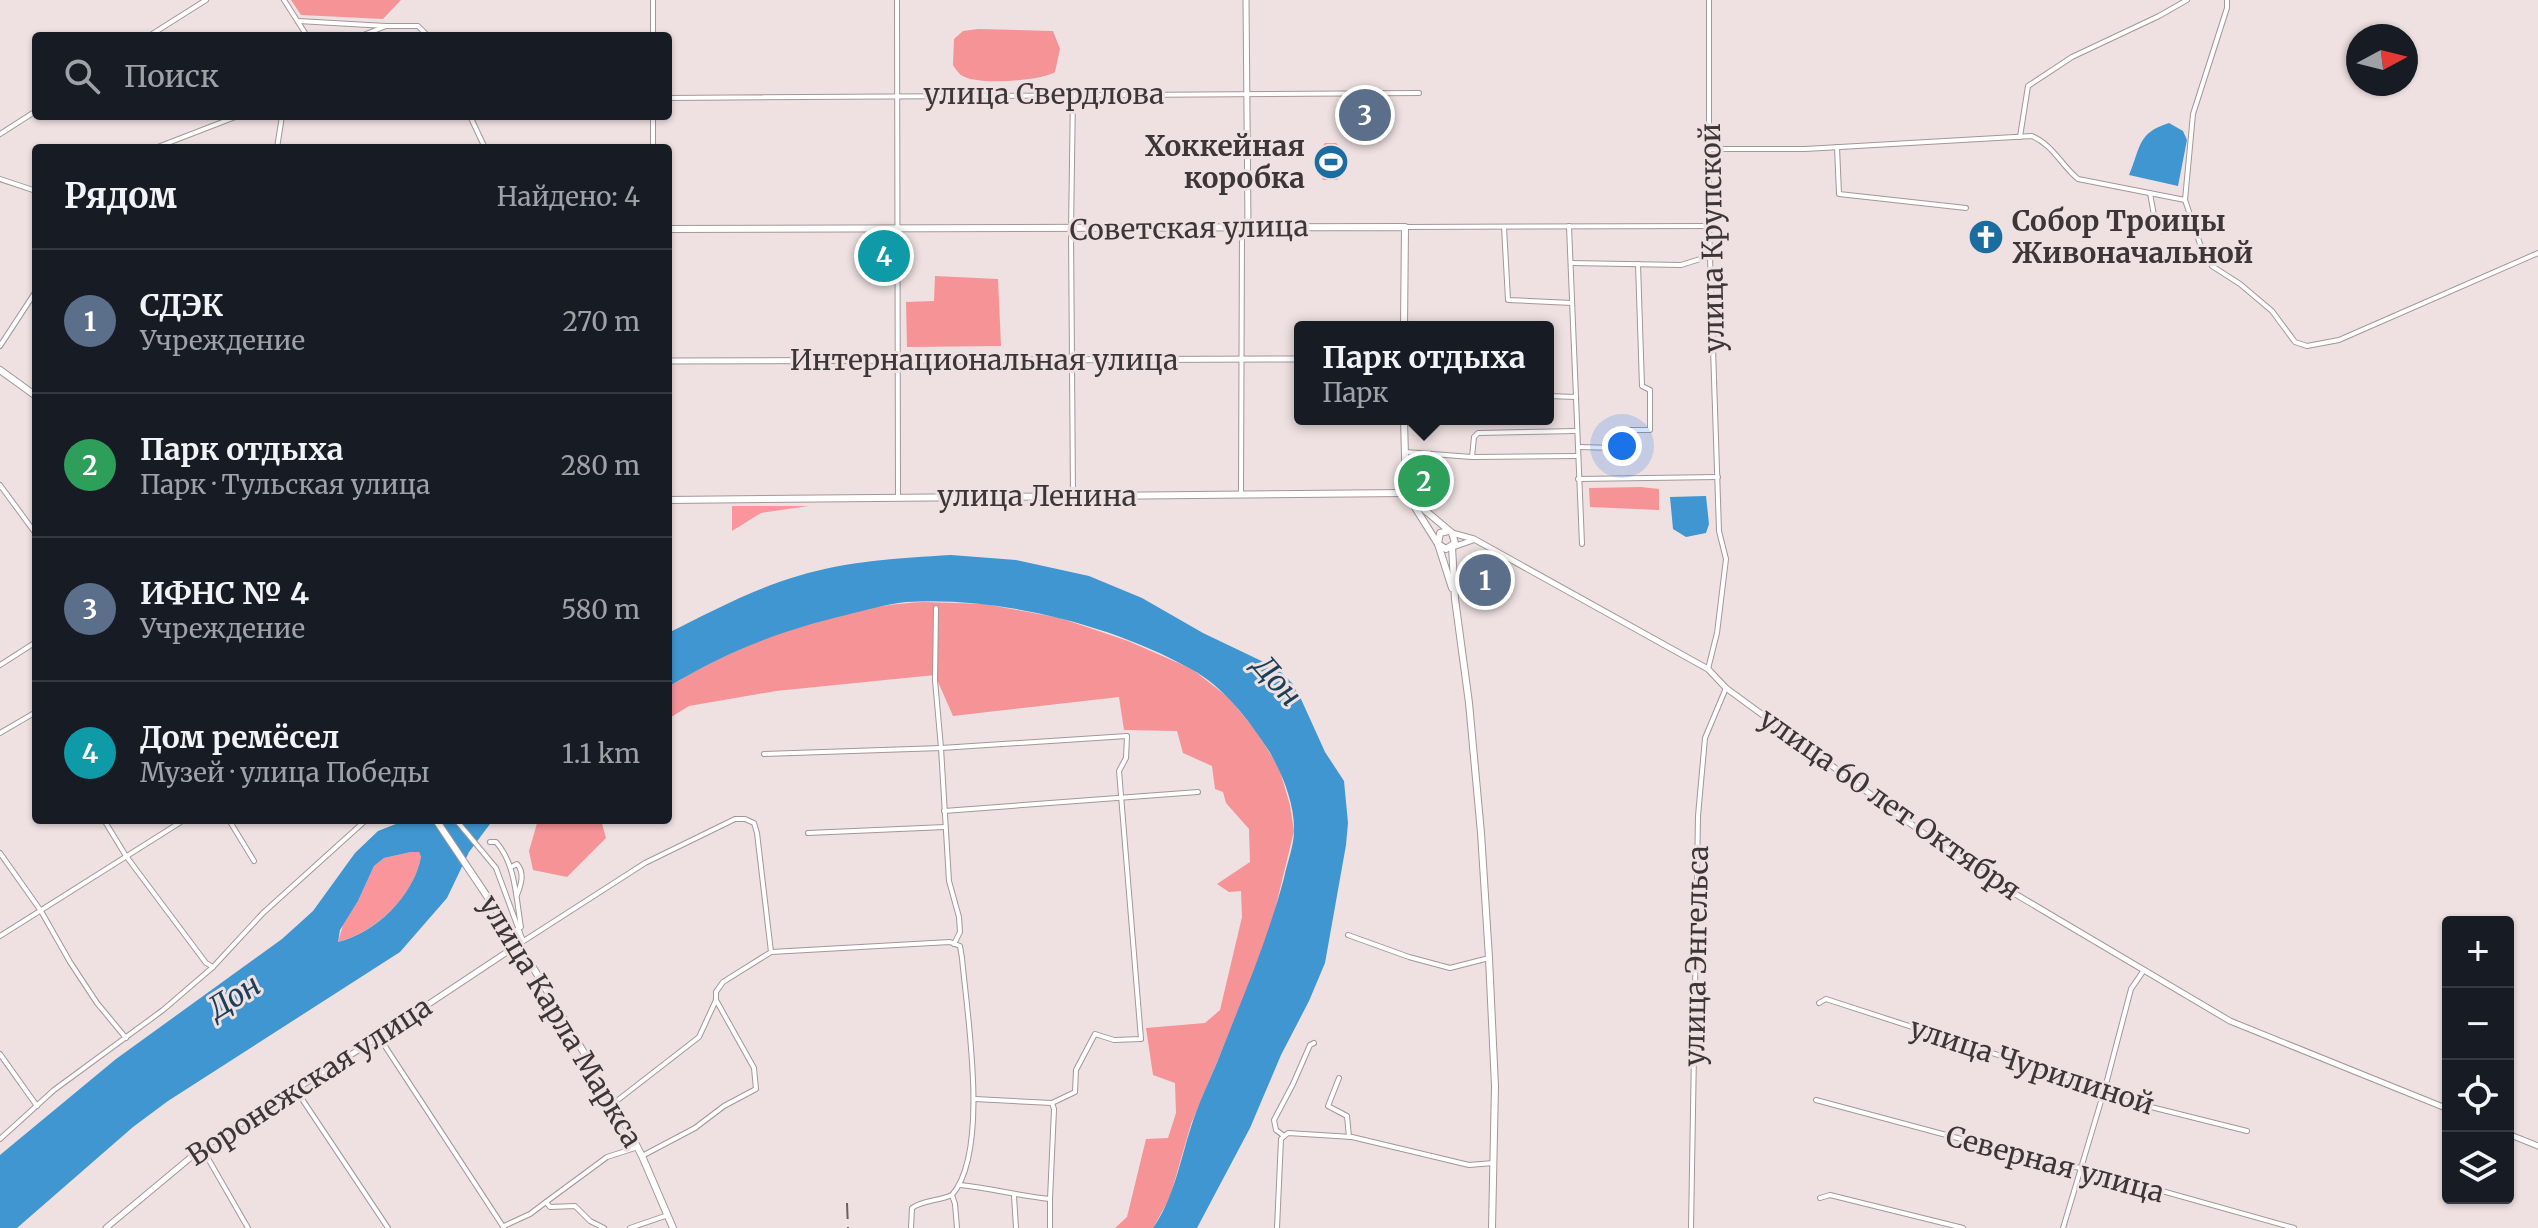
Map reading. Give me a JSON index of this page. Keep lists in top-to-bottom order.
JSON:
{
  "streets": {
    "main road": ["Советская улица", "улица Ленина", "улица Карла Маркса"],
    "street": [
      "улица Свердлова",
      "улица Крупской",
      "Интернациональная улица",
      "улица 60 лет Октября",
      "улица Энгельса",
      "улица Чурилиной",
      "Воронежская улица",
      "Северная улица"
    ]
  },
  "crossings": [
    ["Советская улица", "улица Крупской"],
    ["улица Крупской", "улица 60 лет Октября"],
    ["улица 60 лет Октября", "улица Энгельса"],
    ["улица Карла Маркса", "Воронежская улица"]
  ],
  "water": ["Дон"],
  "places": {
    "sports": ["Хоккейная коробка"],
    "church": ["Собор Троицы Живоначальной"]
  },
  "north": "right",
  "page": {
    "search": "Поиск",
    "pins": [
      "3",
      "4",
      "2",
      "1"
    ],
    "heading": ["Рядом", "Найдено: 4"],
    "list": [
      {
        "mark": "1",
        "name": "СДЭК",
        "note": "Учреждение",
        "value": "270 m"
      },
      {
        "mark": "2",
        "name": "Парк отдыха",
        "note": "Парк · Тульская улица",
        "value": "280 m"
      },
      {
        "mark": "3",
        "name": "ИФНС № 4",
        "note": "Учреждение",
        "value": "580 m"
      },
      {
        "mark": "4",
        "name": "Дом ремёсел",
        "note": "Музей · улица Победы",
        "value": "1.1 km"
      }
    ],
    "popup": ["Парк отдыха", "Парк"],
    "map_buttons": ["+", "−"]
  }
}
